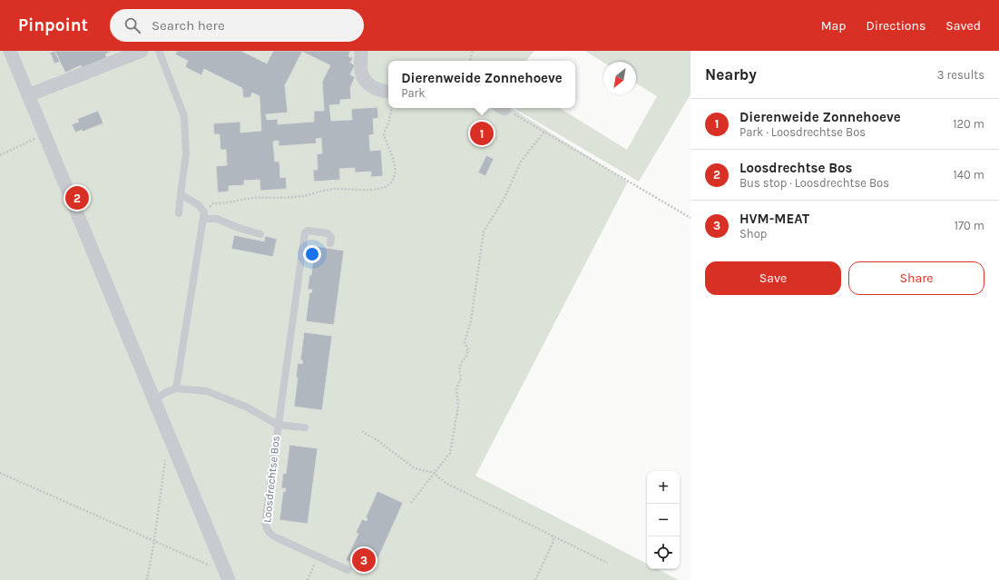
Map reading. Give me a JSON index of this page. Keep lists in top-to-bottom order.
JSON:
{
  "streets": {
    "lane": ["Loosdrechtse Bos"]
  },
  "north": "bottom left",
  "page": {
    "header": "Pinpoint",
    "search": "Search here",
    "nav": ["Map", "Directions", "Saved"],
    "heading": ["Nearby", "3 results"],
    "popup": ["Dierenweide Zonnehoeve", "Park"],
    "list": [
      {
        "mark": "1",
        "name": "Dierenweide Zonnehoeve",
        "note": "Park · Loosdrechtse Bos",
        "value": "120 m"
      },
      {
        "mark": "2",
        "name": "Loosdrechtse Bos",
        "note": "Bus stop · Loosdrechtse Bos",
        "value": "140 m"
      },
      {
        "mark": "3",
        "name": "HVM-MEAT",
        "note": "Shop",
        "value": "170 m"
      }
    ],
    "pins": ["1", "2", "3"],
    "buttons": ["Save", "Share"],
    "map_buttons": ["+", "−"]
  }
}
